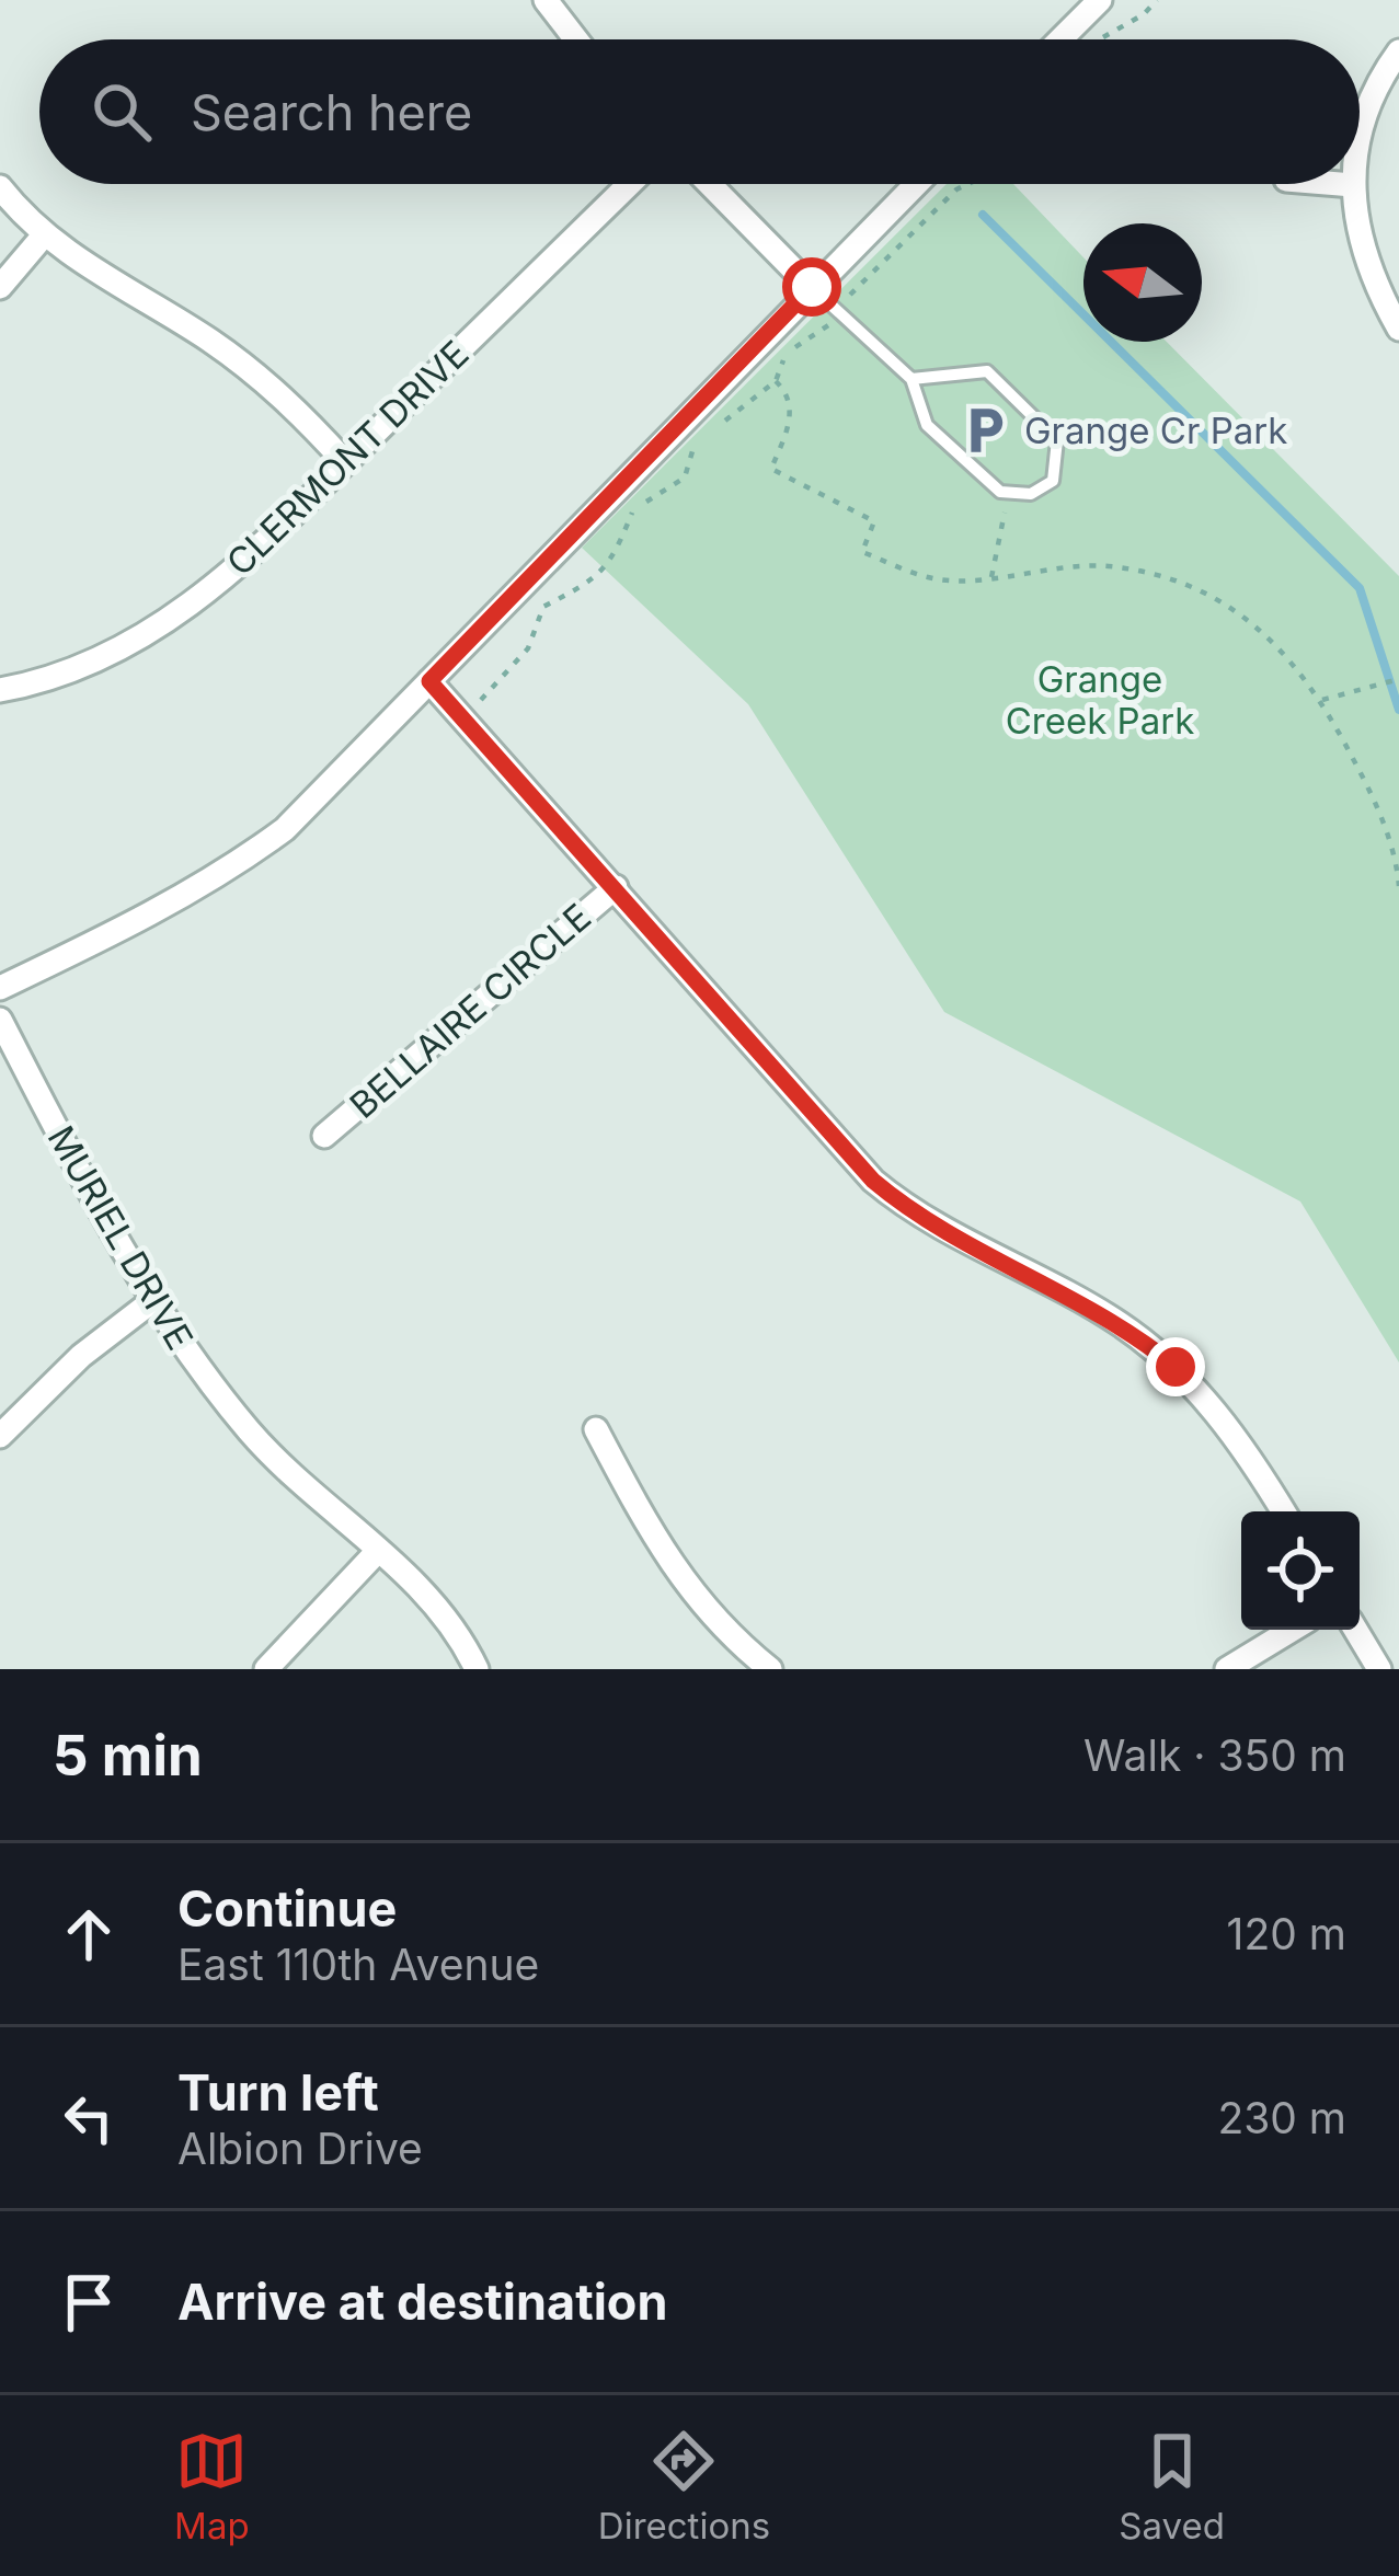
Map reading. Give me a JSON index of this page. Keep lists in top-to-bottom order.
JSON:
{
  "streets": {
    "street": ["CLERMONT DRIVE", "BELLAIRE CIRCLE", "MURIEL DRIVE"]
  },
  "parks": ["Grange Creek Park"],
  "places": {
    "parking": ["Grange Cr Park"]
  },
  "north": "left",
  "page": {
    "search": "Search here",
    "heading": ["5 min", "Walk · 350 m"],
    "list": [
      ["Continue", "East 110th Avenue", "120 m"],
      ["Turn left", "Albion Drive", "230 m"],
      "Arrive at destination"
    ],
    "nav": ["Map", "Directions", "Saved"]
  }
}
